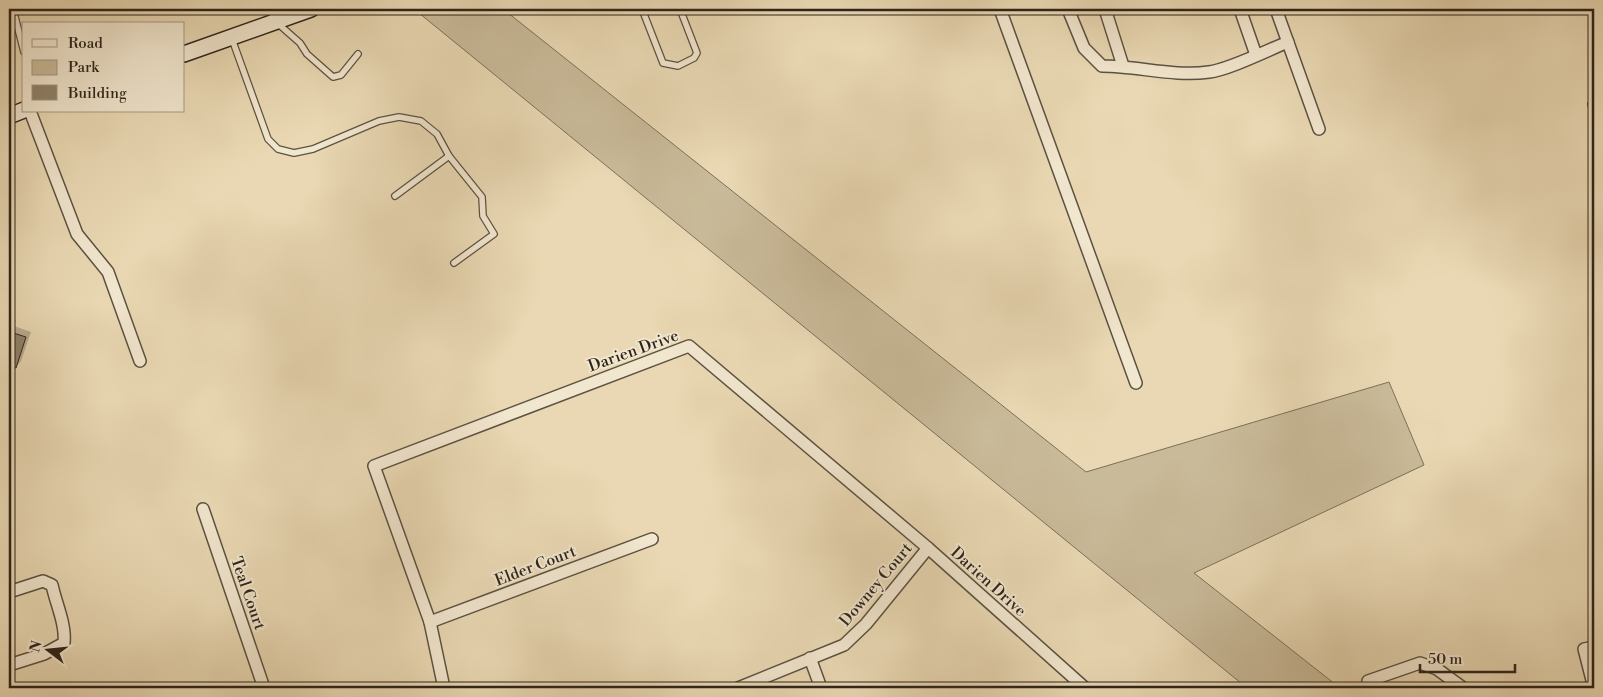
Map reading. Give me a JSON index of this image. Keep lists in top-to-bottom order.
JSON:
{
  "streets": {
    "street": [
      "Darien Drive",
      "Elder Court",
      "Downey Court",
      "Teal Court"
    ]
  },
  "crossings": [
    ["Darien Drive", "Elder Court"],
    ["Darien Drive", "Downey Court"]
  ],
  "legend": ["Road", "Park", "Building"],
  "scale_bar": "50 m",
  "north": "left"
}
